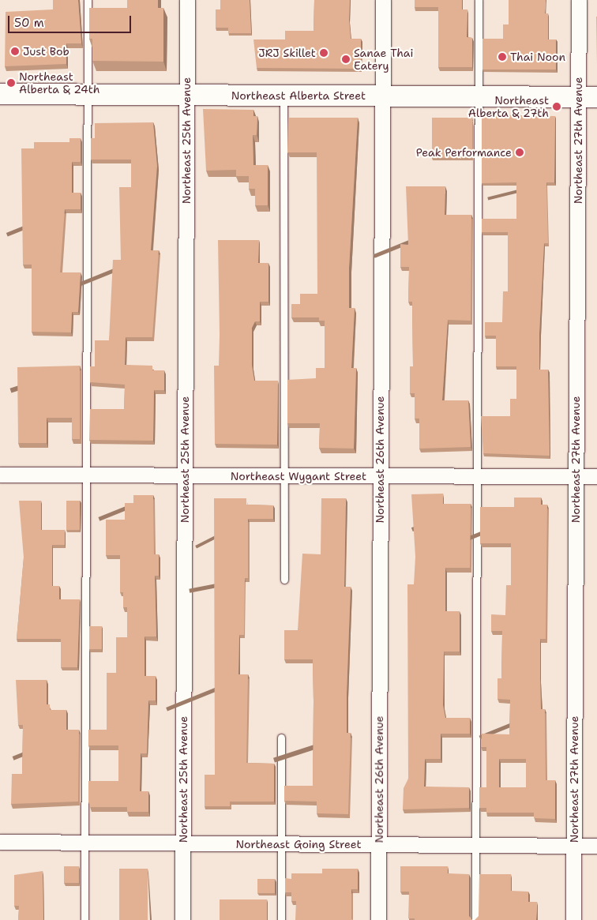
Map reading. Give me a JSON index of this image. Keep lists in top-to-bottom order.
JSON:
{
  "streets": {
    "street": [
      "Northeast Alberta Street",
      "Northeast 25th Avenue",
      "Northeast 27th Avenue",
      "Northeast 26th Avenue",
      "Northeast Wygant Street",
      "Northeast Going Street"
    ]
  },
  "crossings": [
    ["Northeast Alberta Street", "Northeast 25th Avenue"],
    ["Northeast Alberta Street", "Northeast 27th Avenue"],
    ["Northeast Alberta Street", "Northeast 26th Avenue"],
    ["Northeast 25th Avenue", "Northeast Wygant Street"],
    ["Northeast 25th Avenue", "Northeast Going Street"],
    ["Northeast 27th Avenue", "Northeast Wygant Street"],
    ["Northeast 27th Avenue", "Northeast Going Street"],
    ["Northeast 26th Avenue", "Northeast Wygant Street"],
    ["Northeast 26th Avenue", "Northeast Going Street"]
  ],
  "places": [
    "Just Bob",
    "JRJ Skillet",
    "Thai Noon",
    "Sanae Thai Eatery",
    "Northeast Alberta & 24th",
    "Northeast Alberta & 27th",
    "Peak Performance"
  ],
  "scale_bar": "50 m"
}
